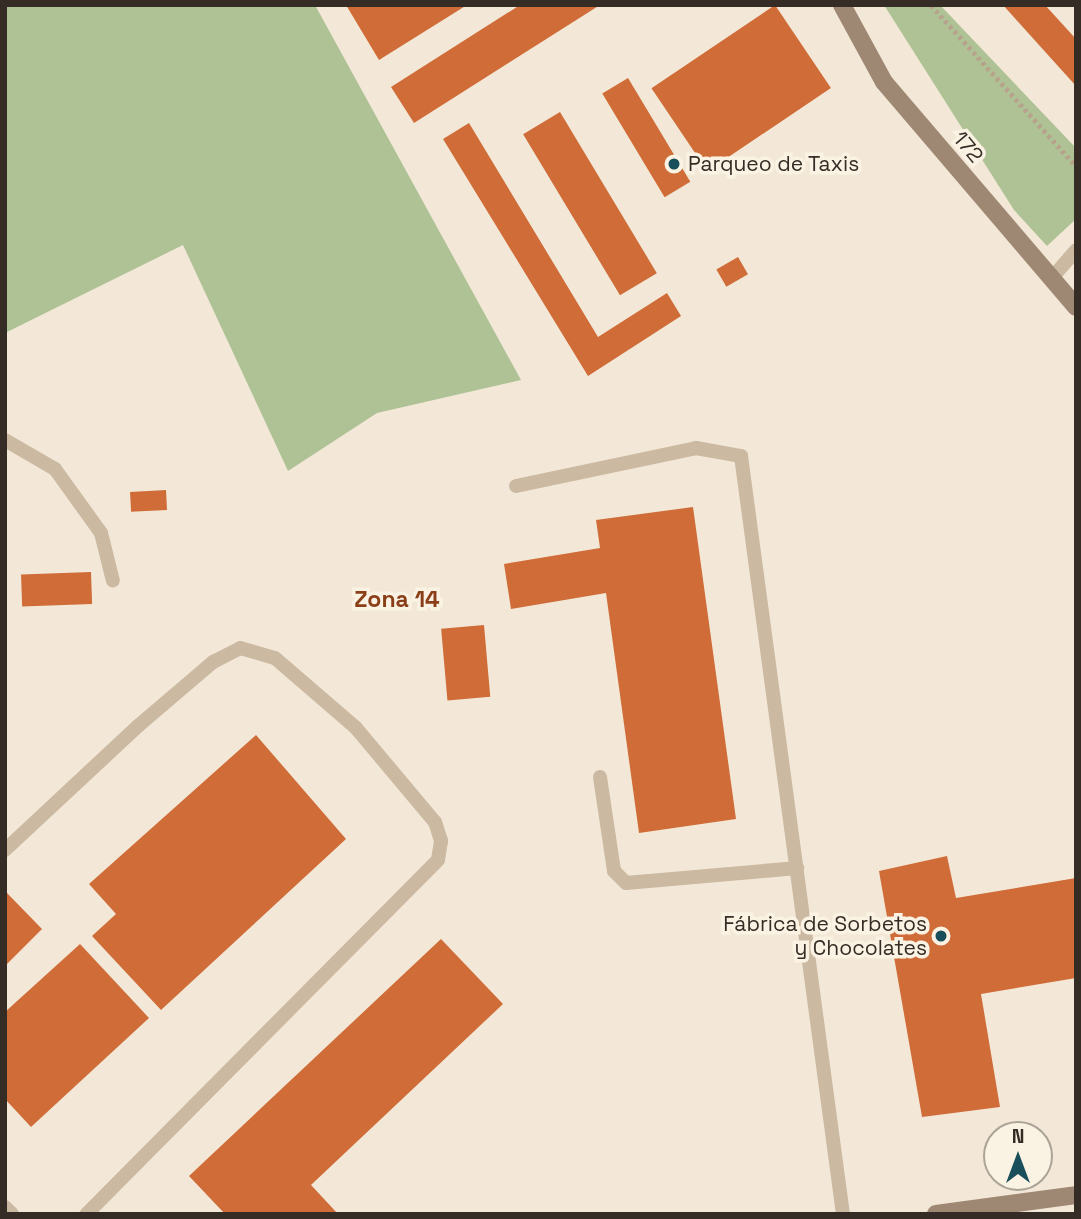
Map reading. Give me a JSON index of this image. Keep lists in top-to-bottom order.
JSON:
{
  "streets": {
    "street": ["172"]
  },
  "districts": ["Zona 14"],
  "places": ["Parqueo de Taxis", "Fábrica de Sorbetos y Chocolates"],
  "north": "top"
}
